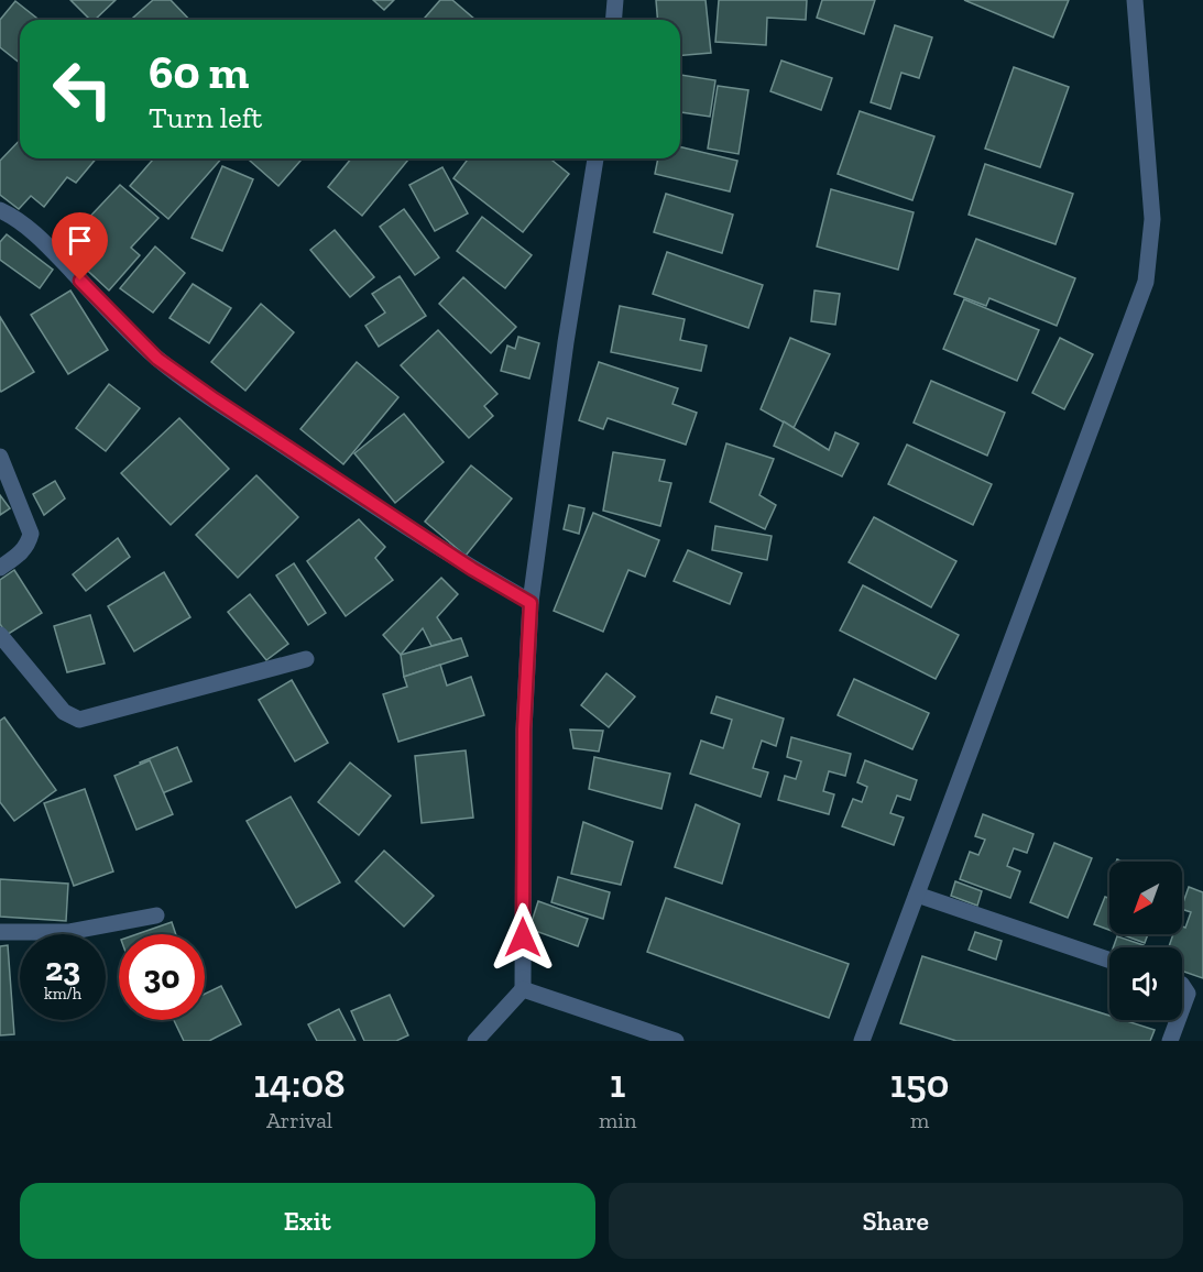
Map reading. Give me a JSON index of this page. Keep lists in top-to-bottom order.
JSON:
{
  "north": "bottom left",
  "page": {
    "turn": ["60 m", "Turn left"],
    "speed": "23 km/h",
    "limit": "30",
    "eta": [
      "14:08",
      "Arrival",
      "1",
      "min",
      "150",
      "m"
    ],
    "buttons": ["Exit", "Share"]
  }
}
